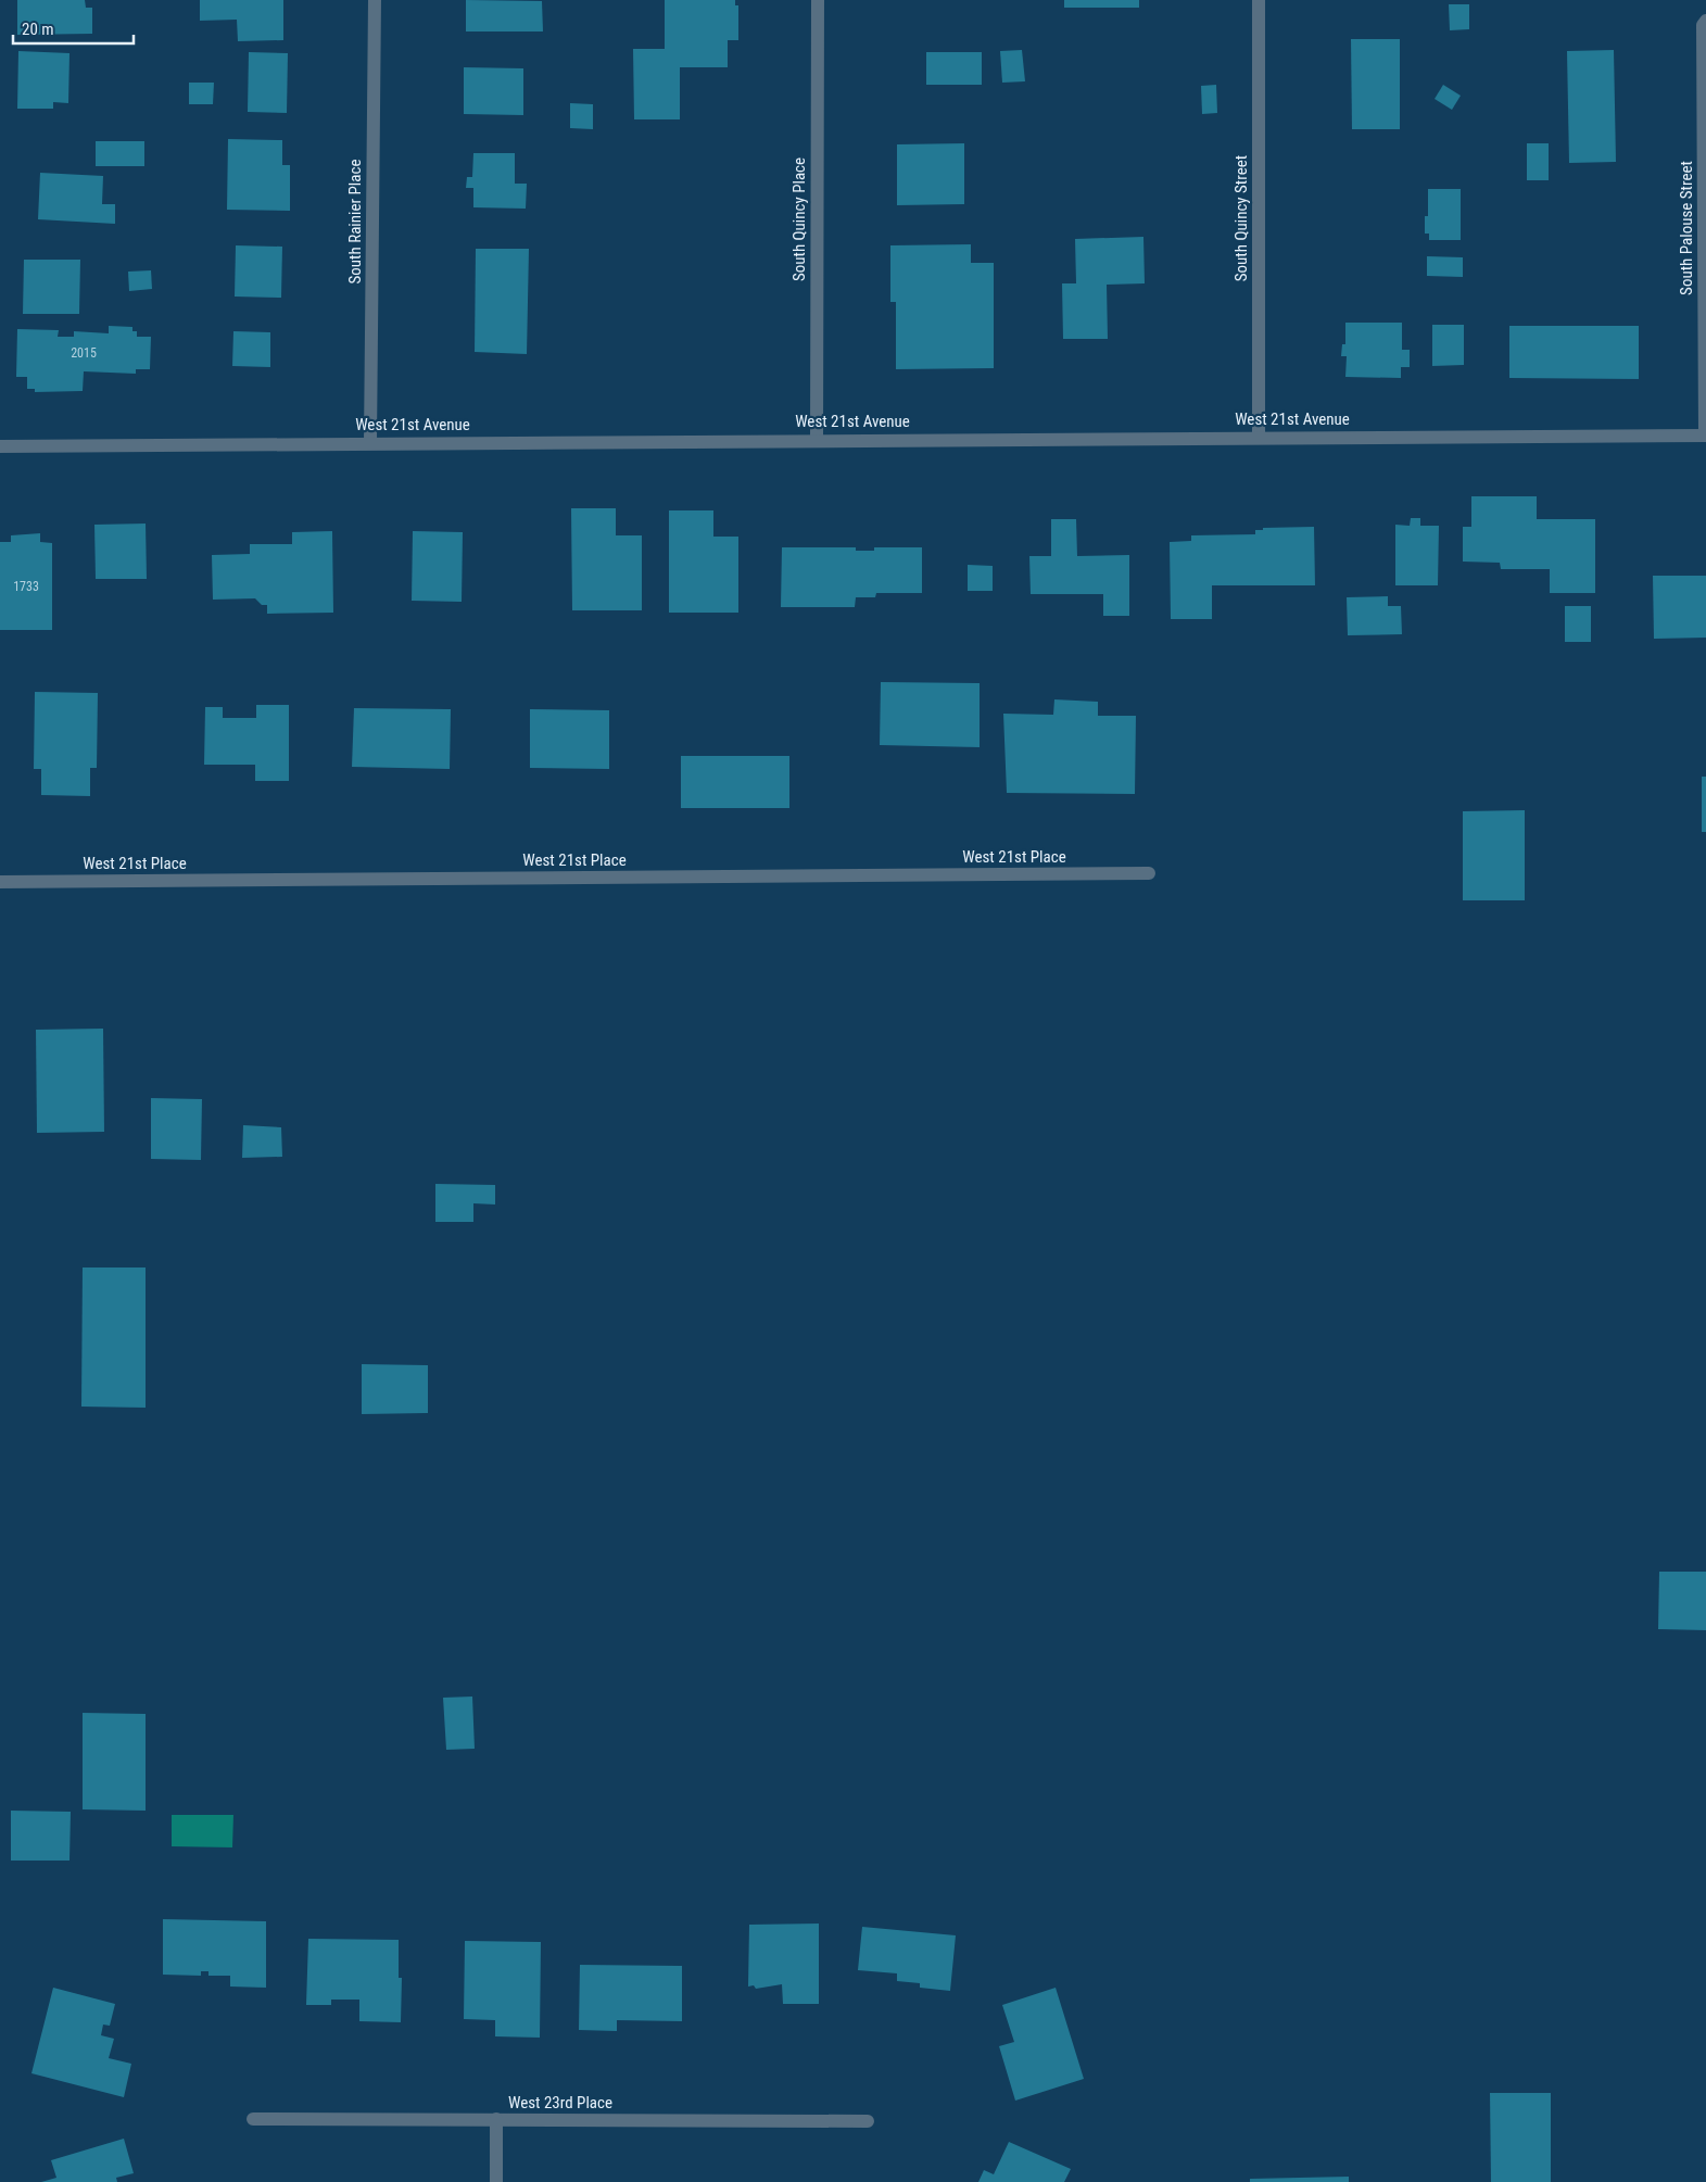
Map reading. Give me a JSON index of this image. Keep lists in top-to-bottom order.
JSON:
{
  "streets": {
    "street": [
      "South Quincy Street",
      "South Quincy Place",
      "South Rainier Place",
      "South Palouse Street",
      "West 21st Avenue",
      "West 21st Place",
      "West 23rd Place"
    ]
  },
  "crossings": [
    ["South Quincy Street", "West 21st Avenue"],
    ["South Quincy Place", "West 21st Avenue"],
    ["South Rainier Place", "West 21st Avenue"],
    ["South Palouse Street", "West 21st Avenue"]
  ],
  "house_numbers": ["2015", "1733"],
  "scale_bar": "20 m"
}
